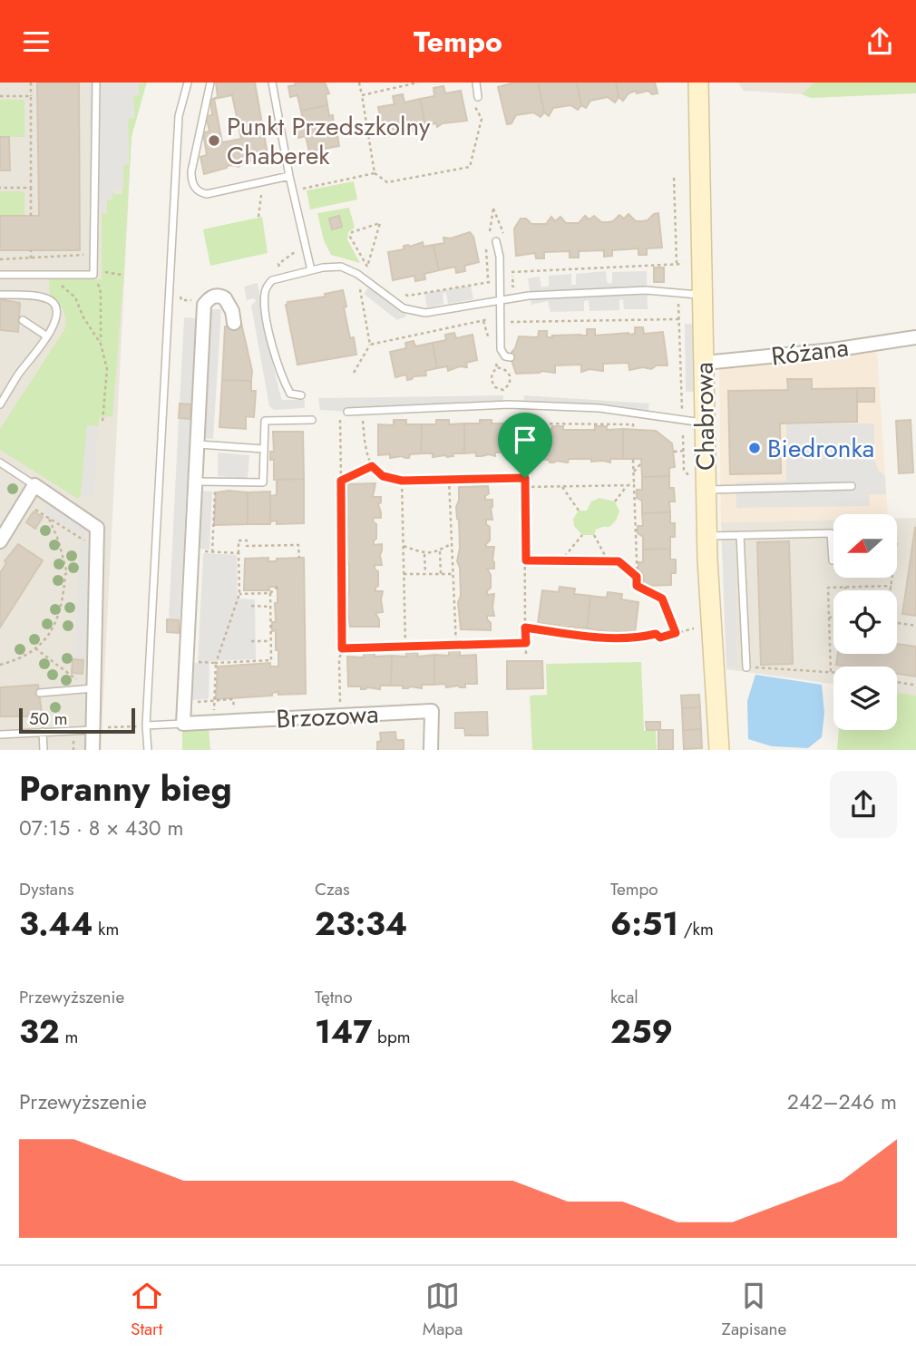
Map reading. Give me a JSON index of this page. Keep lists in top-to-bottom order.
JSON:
{
  "streets": {
    "street": ["Różana", "Chabrowa", "Brzozowa"]
  },
  "crossings": [
    ["Różana", "Chabrowa"]
  ],
  "places": ["Punkt Przedszkolny Chaberek", "Biedronka"],
  "scale_bar": "50 m",
  "north": "left",
  "page": {
    "header": "Tempo",
    "scale": "50 m",
    "heading": ["Poranny bieg", "07:15 · 8 × 430 m"],
    "stats": [
      ["Dystans", "3.44 km"],
      ["Czas", "23:34"],
      ["Tempo", "6:51 /km"],
      ["Przewyższenie", "32 m"],
      ["Tętno", "147 bpm"],
      ["kcal", "259"]
    ],
    "chart": ["Przewyższenie", "242–246 m"],
    "tabs": ["Start", "Mapa", "Zapisane"]
  }
}
